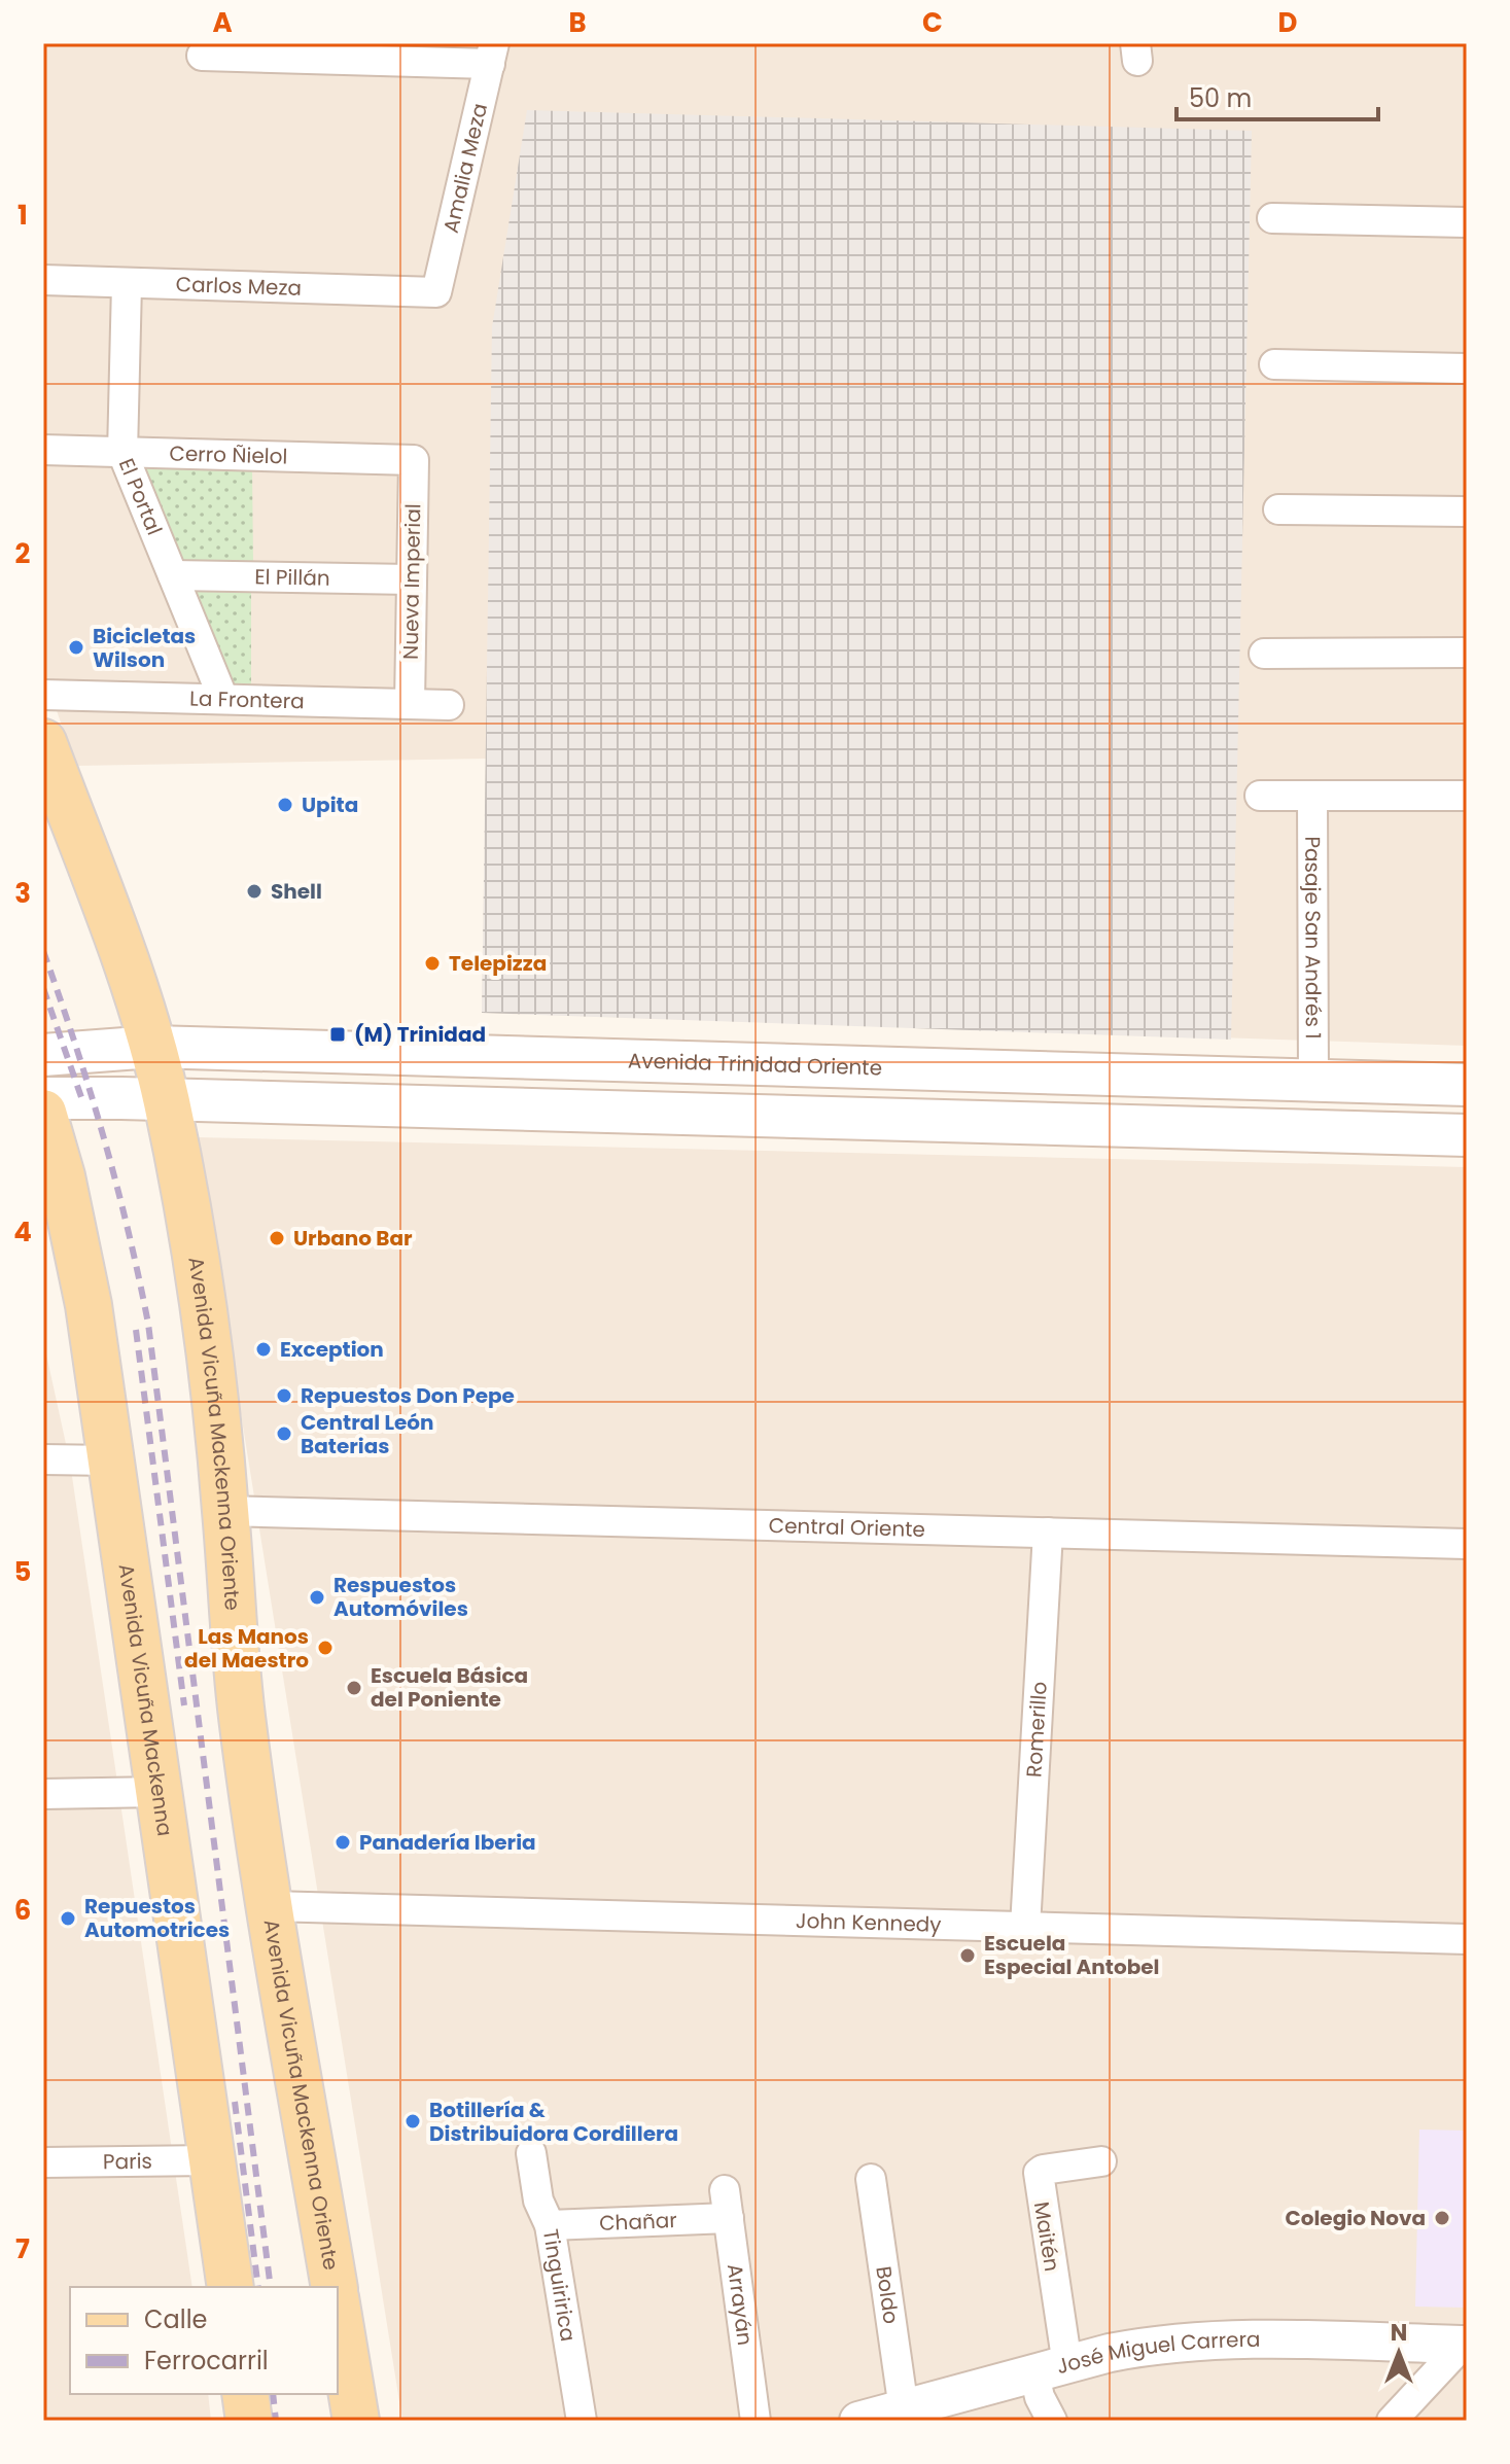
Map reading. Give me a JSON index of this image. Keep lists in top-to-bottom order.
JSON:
{
  "streets": {
    "main road": ["Avenida Trinidad Oriente", "Avenida Vicuña Mackenna Oriente", "Avenida Vicuña Mackenna"],
    "street": [
      "Amalia Meza",
      "Carlos Meza",
      "Cerro Ñielol",
      "El Portal",
      "El Pillán",
      "Nueva Imperial",
      "La Frontera",
      "Pasaje San Andrés 1",
      "Central Oriente",
      "Romerillo",
      "John Kennedy",
      "Paris",
      "Chañar",
      "Maitén",
      "Tinguiririca",
      "Boldo",
      "Arrayán",
      "José Miguel Carrera"
    ]
  },
  "crossings": [
    ["Amalia Meza", "Carlos Meza"],
    ["Carlos Meza", "El Portal"],
    ["Cerro Ñielol", "El Portal"],
    ["Cerro Ñielol", "Nueva Imperial"],
    ["El Portal", "El Pillán"],
    ["El Portal", "La Frontera"],
    ["El Pillán", "Nueva Imperial"],
    ["Nueva Imperial", "La Frontera"],
    ["Pasaje San Andrés 1", "Avenida Trinidad Oriente"],
    ["Avenida Trinidad Oriente", "Avenida Vicuña Mackenna Oriente"],
    ["Avenida Vicuña Mackenna Oriente", "Central Oriente"],
    ["Avenida Vicuña Mackenna Oriente", "John Kennedy"],
    ["Central Oriente", "Romerillo"],
    ["Avenida Vicuña Mackenna", "Paris"],
    ["Romerillo", "John Kennedy"],
    ["Chañar", "Tinguiririca"],
    ["Chañar", "Arrayán"],
    ["Maitén", "José Miguel Carrera"],
    ["Boldo", "José Miguel Carrera"]
  ],
  "places": {
    "other": [
      "Bicicletas Wilson",
      "Upita",
      "Shell",
      "Telepizza",
      "Urbano Bar",
      "Exception",
      "Repuestos Don Pepe",
      "Central León Baterias",
      "Respuestos Automóviles",
      "Las Manos del Maestro",
      "Escuela Básica del Poniente",
      "Panadería Iberia",
      "Repuestos Automotrices",
      "Escuela Especial Antobel",
      "Botillería & Distribuidora Cordillera",
      "Colegio Nova"
    ],
    "transit": ["(M) Trinidad"]
  },
  "legend": ["Calle", "Ferrocarril"],
  "scale_bar": "50 m",
  "north": "top",
  "grid": {
    "columns": [
      "A",
      "B",
      "C",
      "D"
    ],
    "rows": [
      "1",
      "2",
      "3",
      "4",
      "5",
      "6",
      "7"
    ]
  }
}
